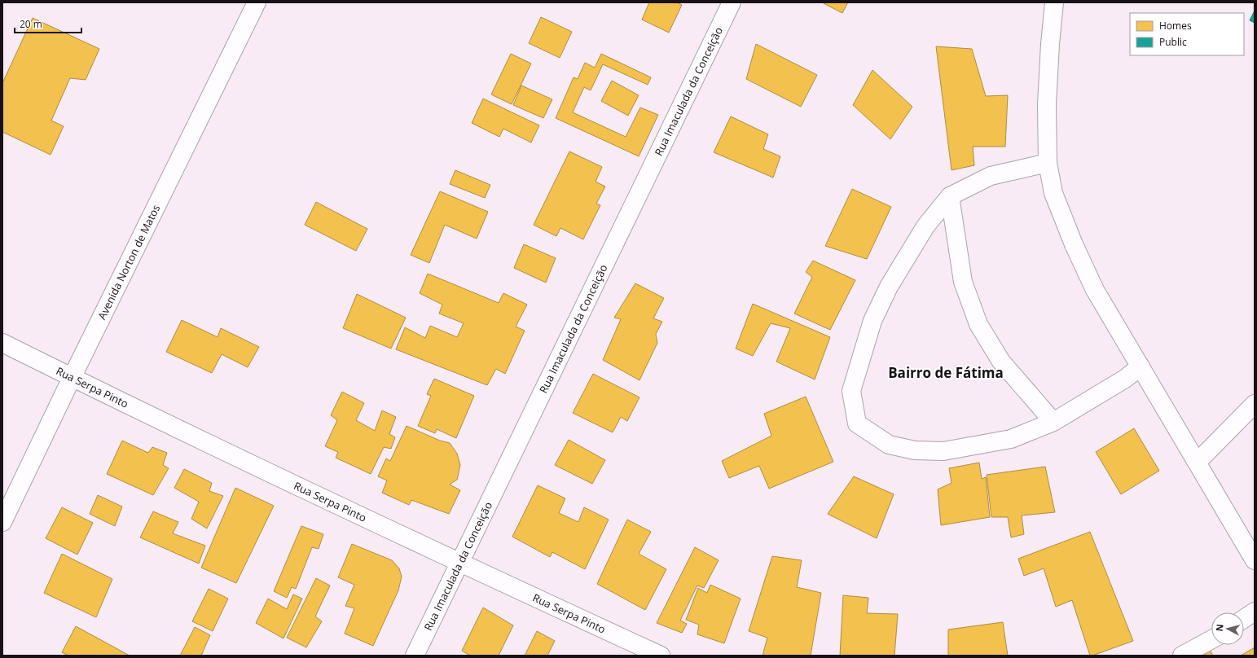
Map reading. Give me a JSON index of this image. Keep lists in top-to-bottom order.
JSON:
{
  "streets": {
    "street": ["Rua Imaculada da Conceição", "Avenida Norton de Matos", "Rua Serpa Pinto"]
  },
  "crossings": [
    ["Rua Imaculada da Conceição", "Rua Serpa Pinto"],
    ["Avenida Norton de Matos", "Rua Serpa Pinto"]
  ],
  "districts": ["Bairro de Fátima"],
  "legend": ["Homes", "Public"],
  "scale_bar": "20 m",
  "north": "left"
}
